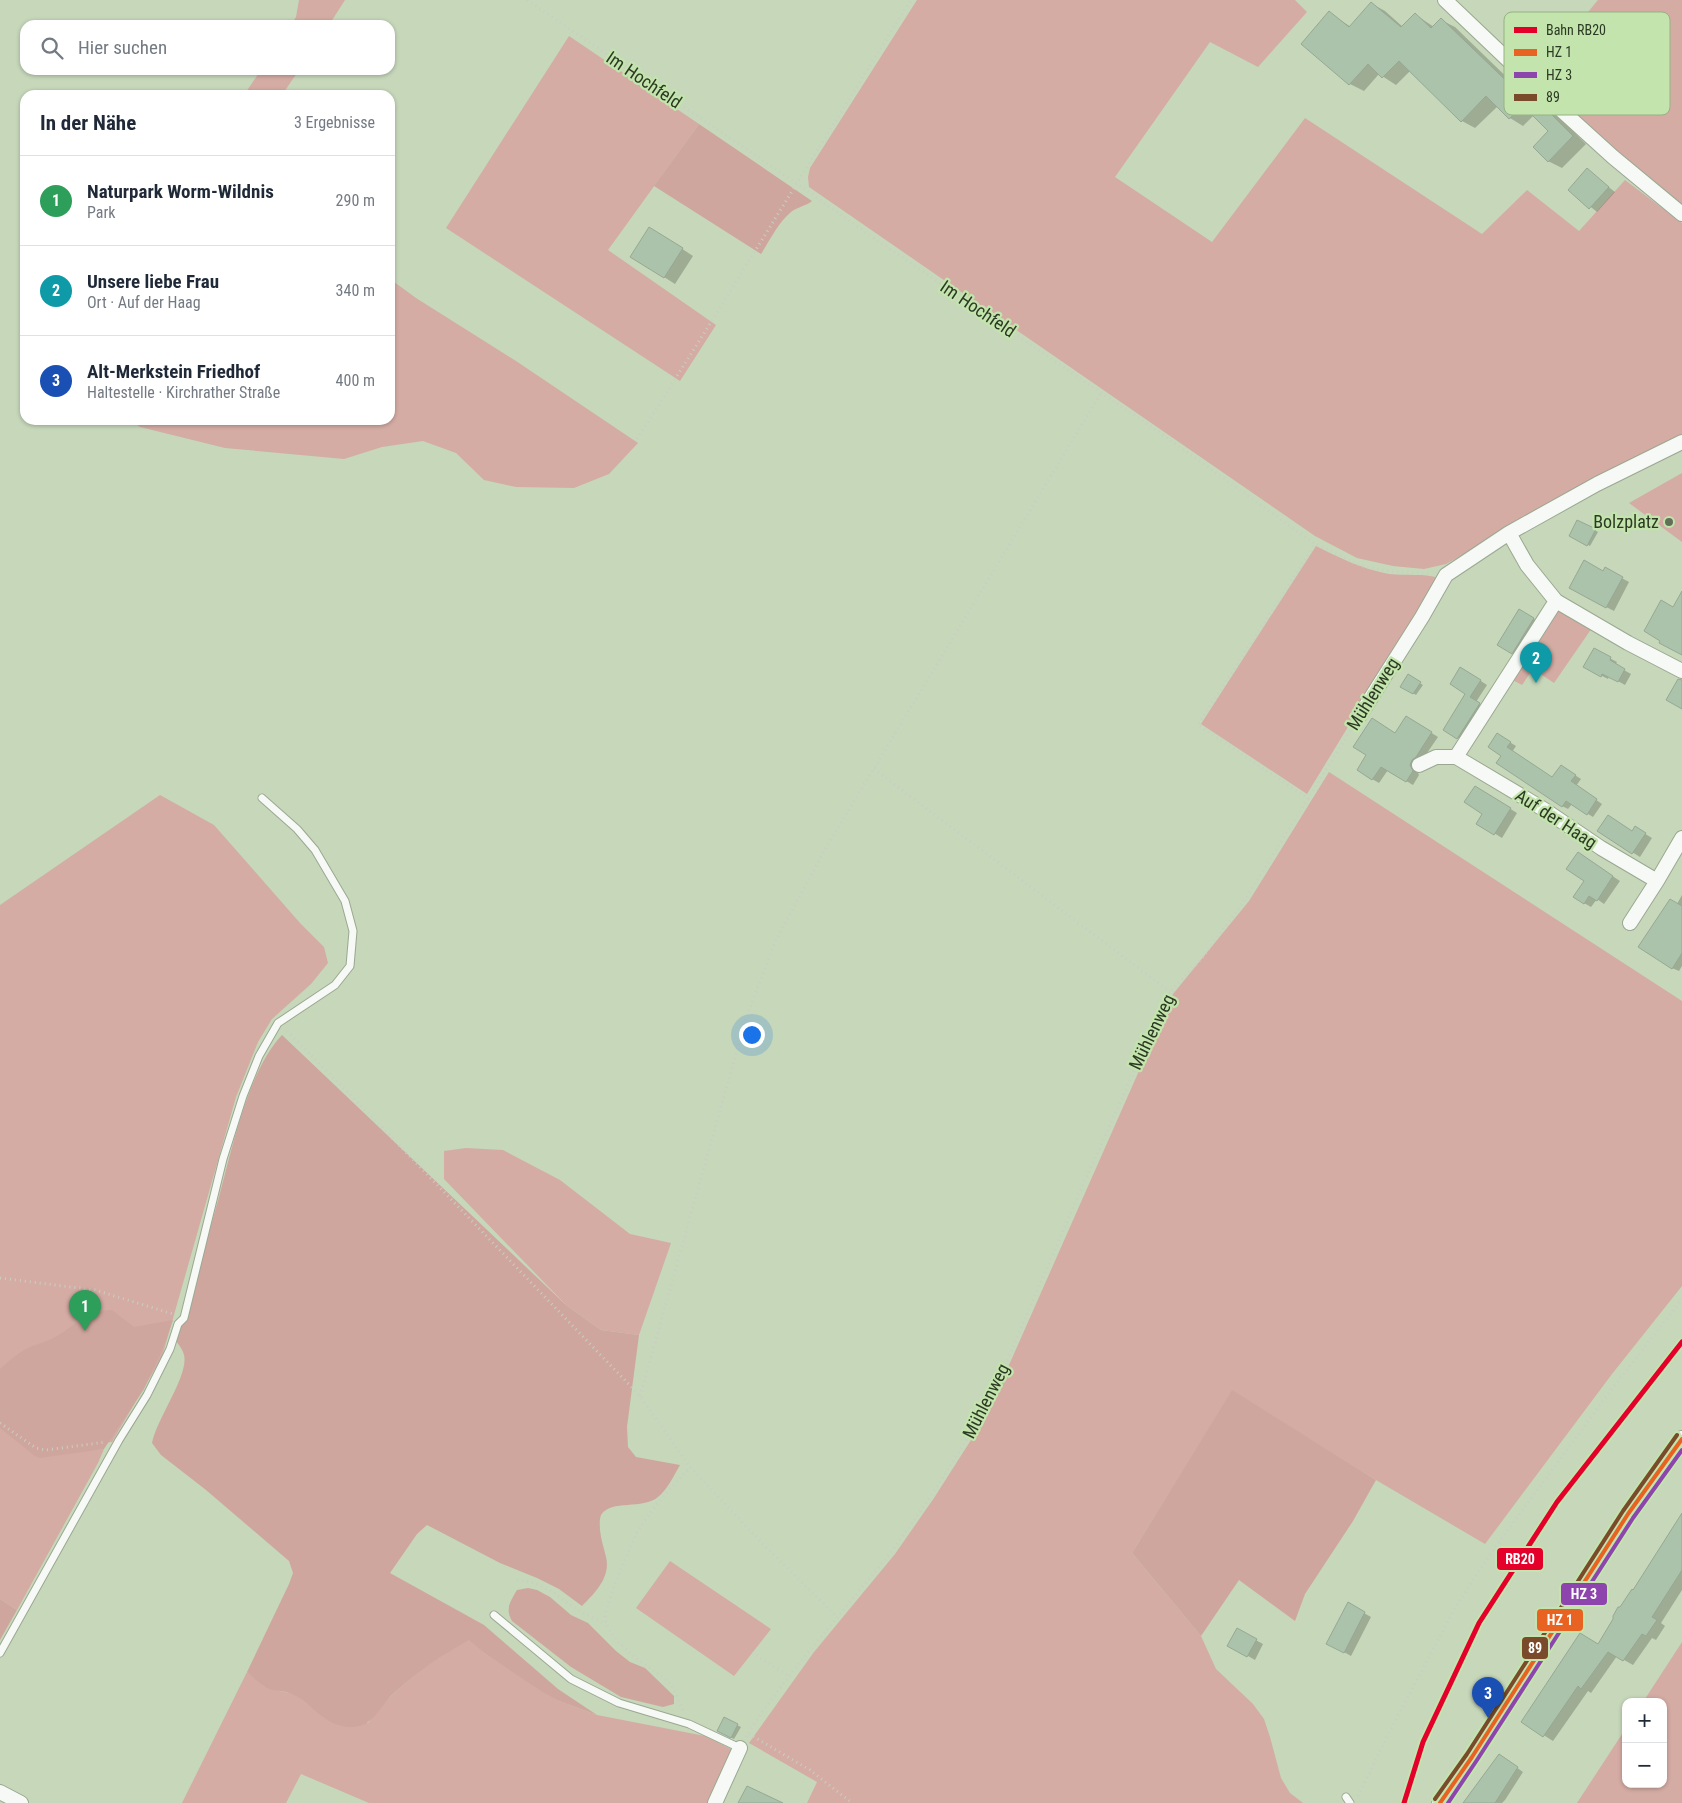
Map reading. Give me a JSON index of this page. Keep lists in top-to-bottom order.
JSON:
{
  "streets": {
    "street": ["Mühlenweg", "Auf der Haag"],
    "path": ["Im Hochfeld"]
  },
  "crossings": [
    ["Im Hochfeld", "Mühlenweg"]
  ],
  "places": ["Bolzplatz"],
  "lines": ["rail line RB20", "transit line 89"],
  "legend": [
    "Bahn RB20",
    "HZ 1",
    "HZ 3",
    "89"
  ],
  "page": {
    "search": "Hier suchen",
    "heading": ["In der Nähe", "3 Ergebnisse"],
    "list": [
      {
        "mark": "1",
        "name": "Naturpark Worm-Wildnis",
        "note": "Park",
        "value": "290 m"
      },
      {
        "mark": "2",
        "name": "Unsere liebe Frau",
        "note": "Ort · Auf der Haag",
        "value": "340 m"
      },
      {
        "mark": "3",
        "name": "Alt-Merkstein Friedhof",
        "note": "Haltestelle · Kirchrather Straße",
        "value": "400 m"
      }
    ],
    "pins": ["2", "1", "3"],
    "map_buttons": ["+", "−"]
  }
}
